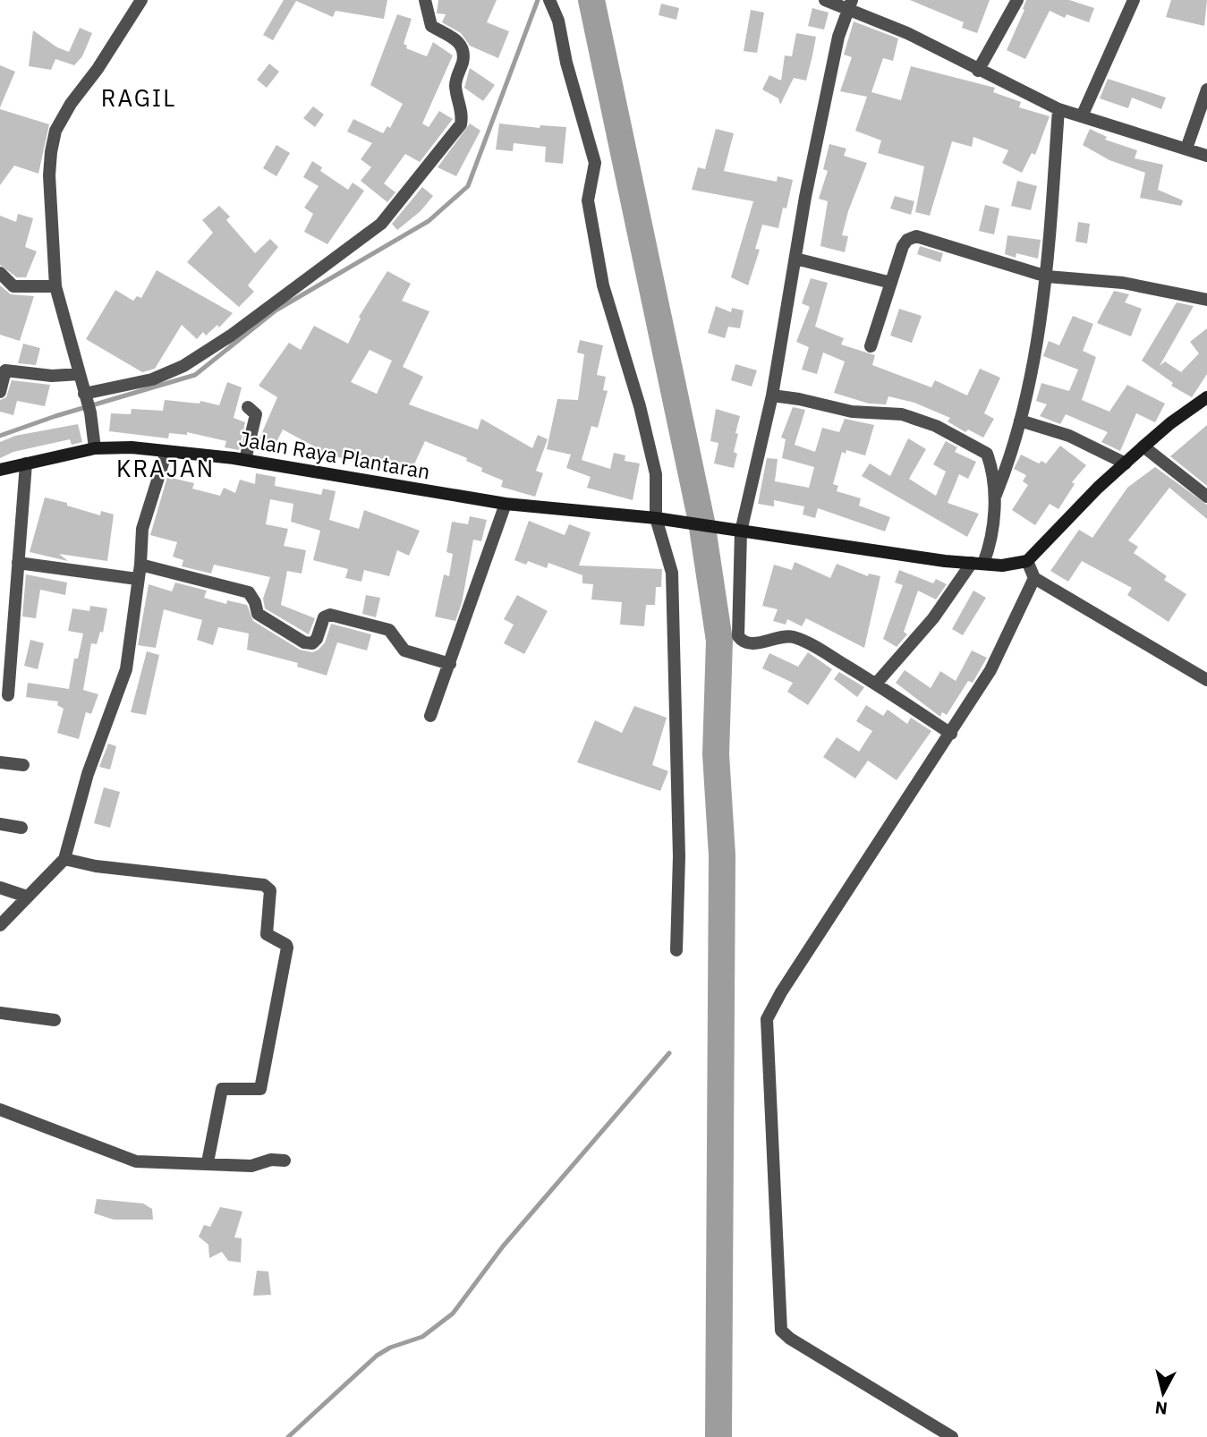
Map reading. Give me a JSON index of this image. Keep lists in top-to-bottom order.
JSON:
{
  "streets": {
    "main road": ["Jalan Raya Plantaran"]
  },
  "districts": ["RAGIL", "KRAJAN"],
  "north": "bottom"
}
